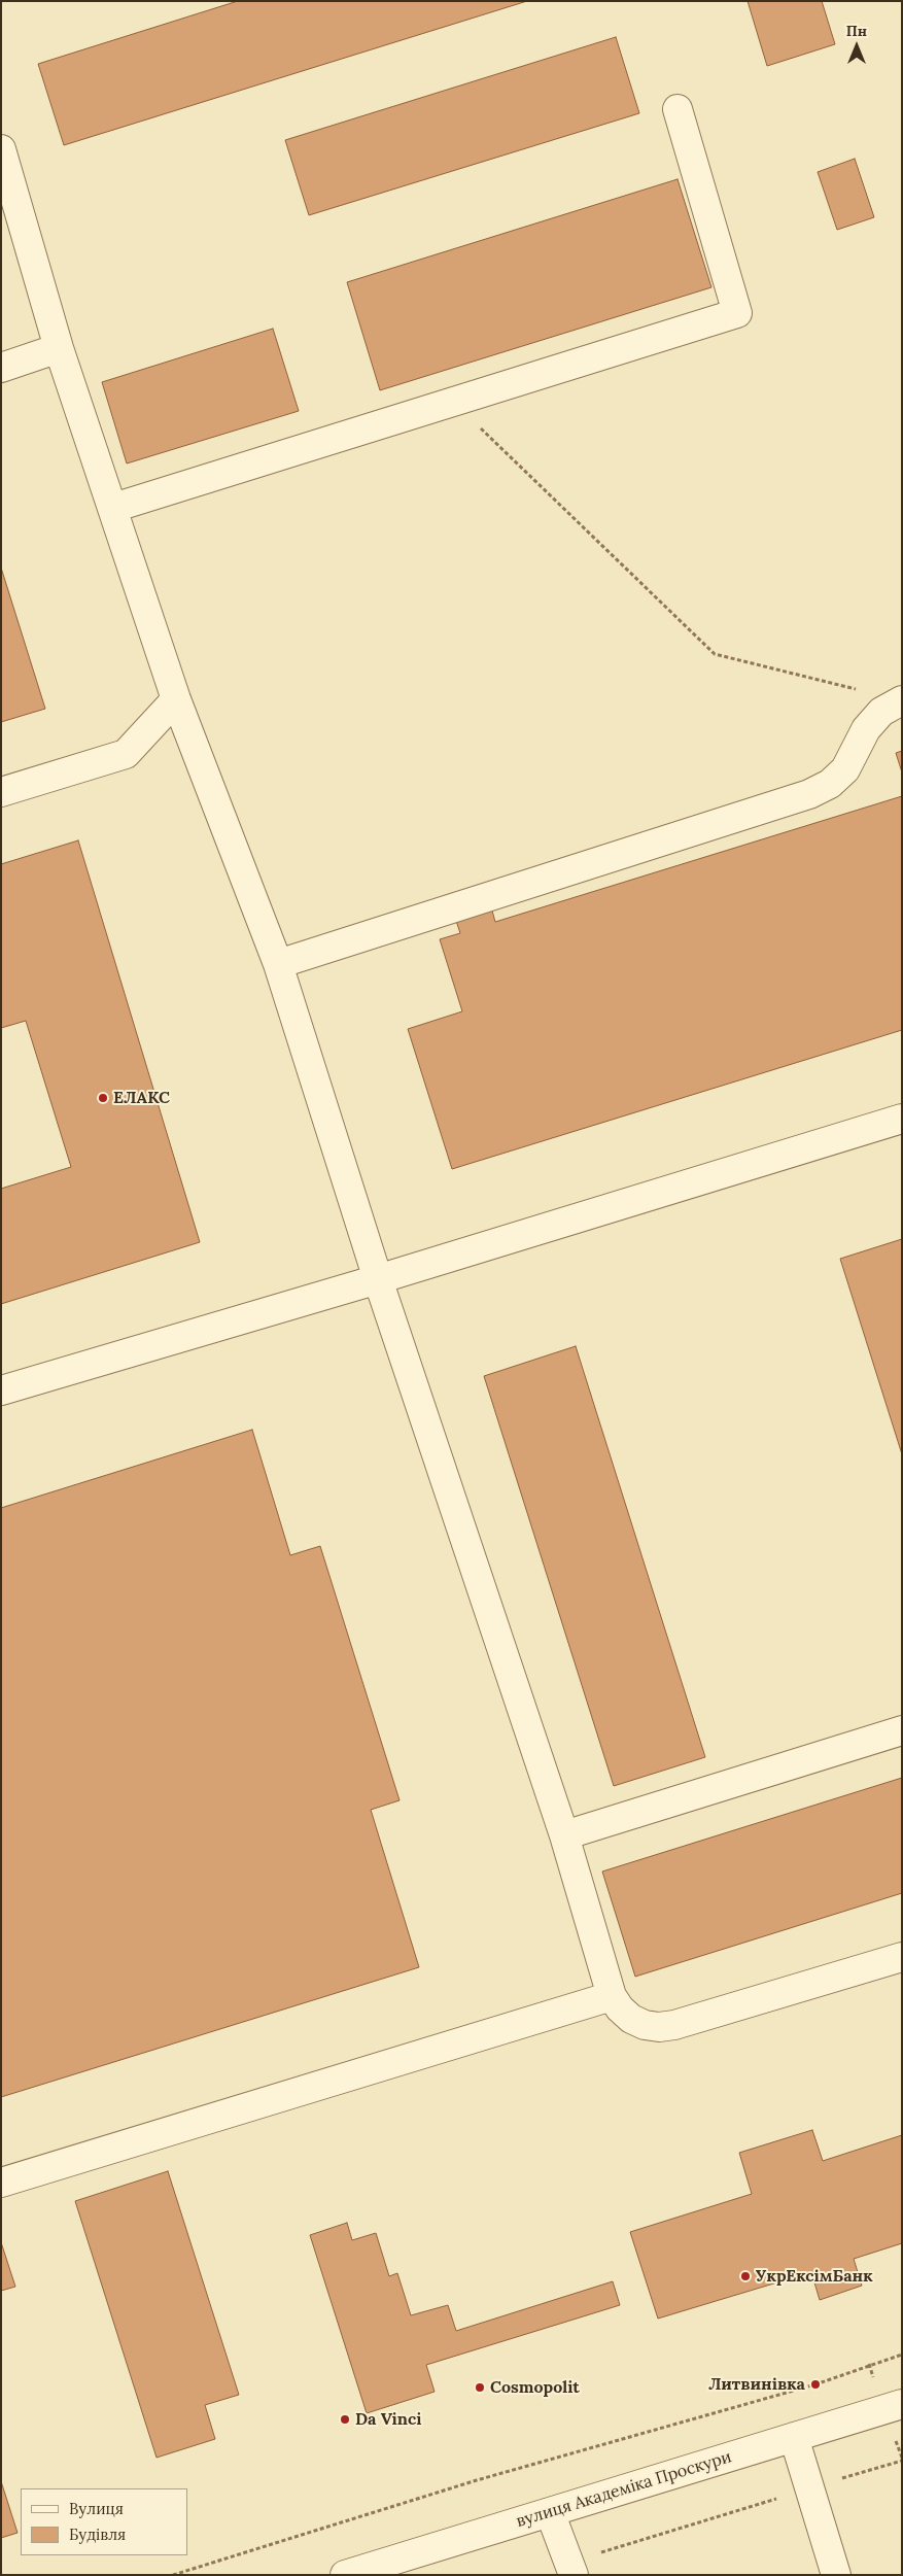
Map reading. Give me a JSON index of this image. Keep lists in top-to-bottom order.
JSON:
{
  "streets": {
    "street": ["вулиця Академіка Проскури"]
  },
  "places": [
    "ЕЛАКС",
    "УкрЕксімБанк",
    "Литвинівка",
    "Cosmopolit",
    "Da Vinci"
  ],
  "legend": ["Вулиця", "Будівля"],
  "north": "top"
}
